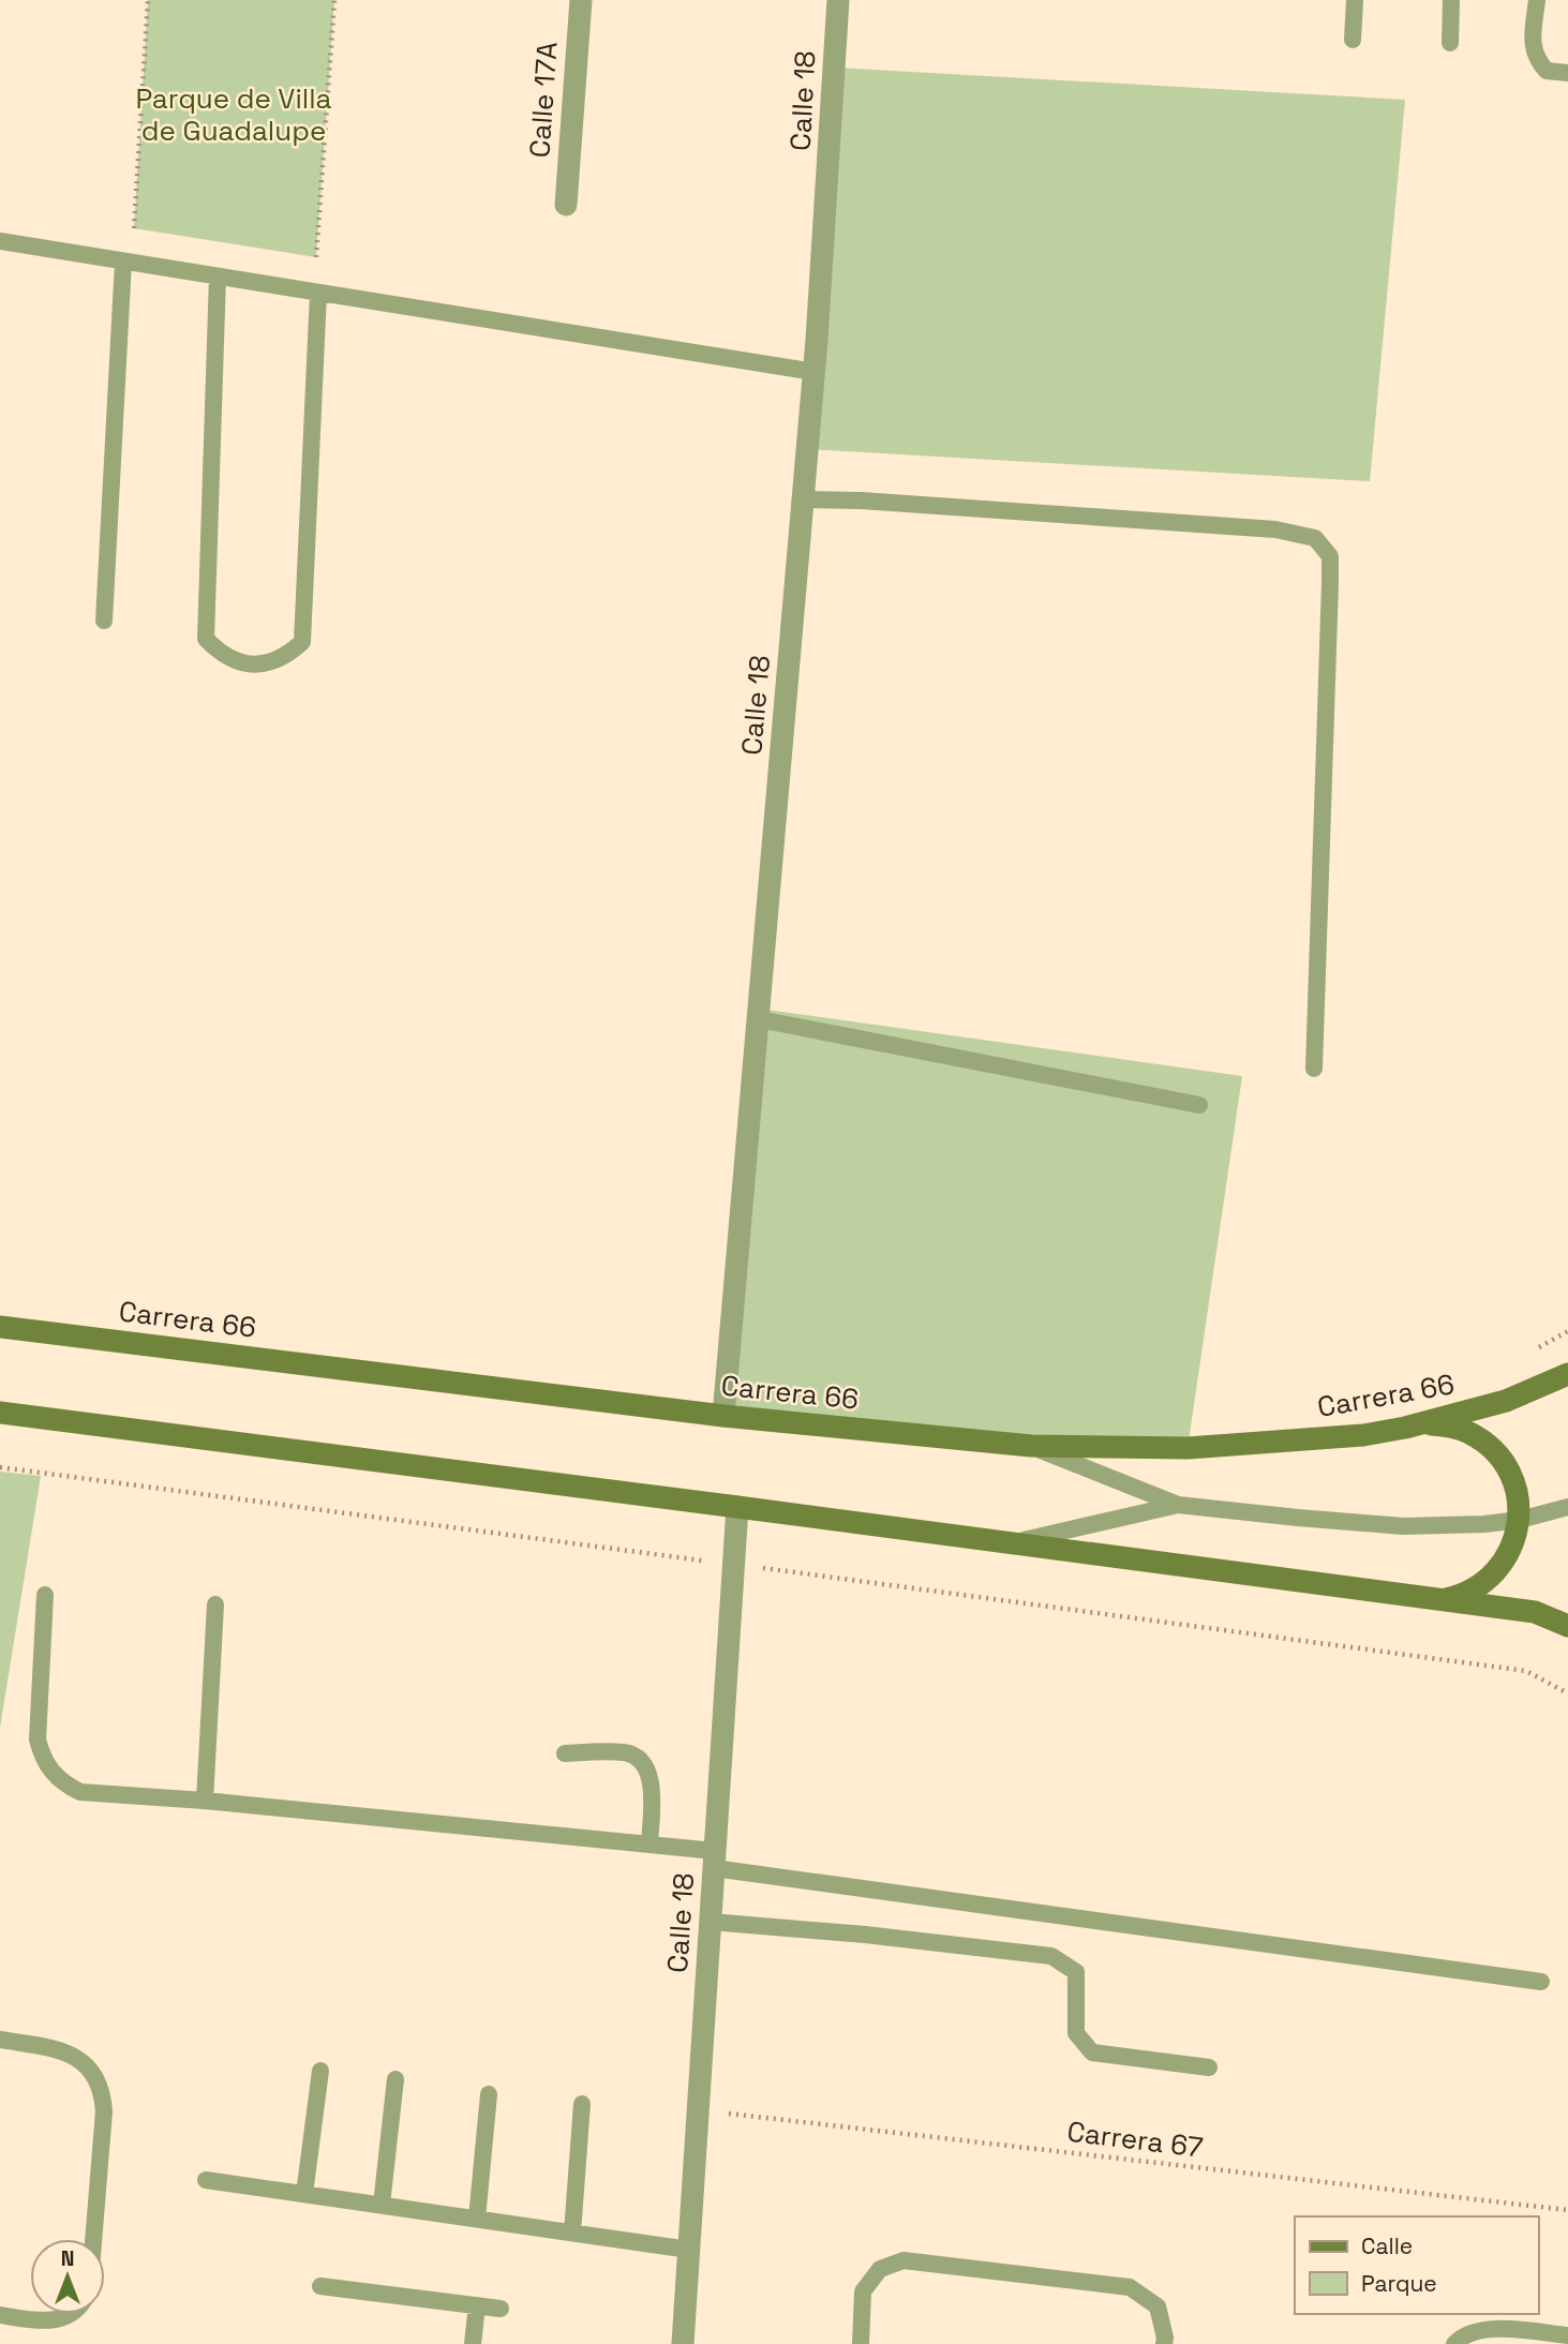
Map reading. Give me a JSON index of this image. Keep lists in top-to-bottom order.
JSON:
{
  "streets": {
    "main road": ["Carrera 66"],
    "street": ["Calle 17A", "Calle 18"],
    "path": ["Carrera 67"]
  },
  "crossings": [
    ["Calle 18", "Carrera 66"],
    ["Calle 18", "Carrera 67"]
  ],
  "parks": ["Parque de Villa de Guadalupe"],
  "legend": ["Calle", "Parque"],
  "north": "top"
}
